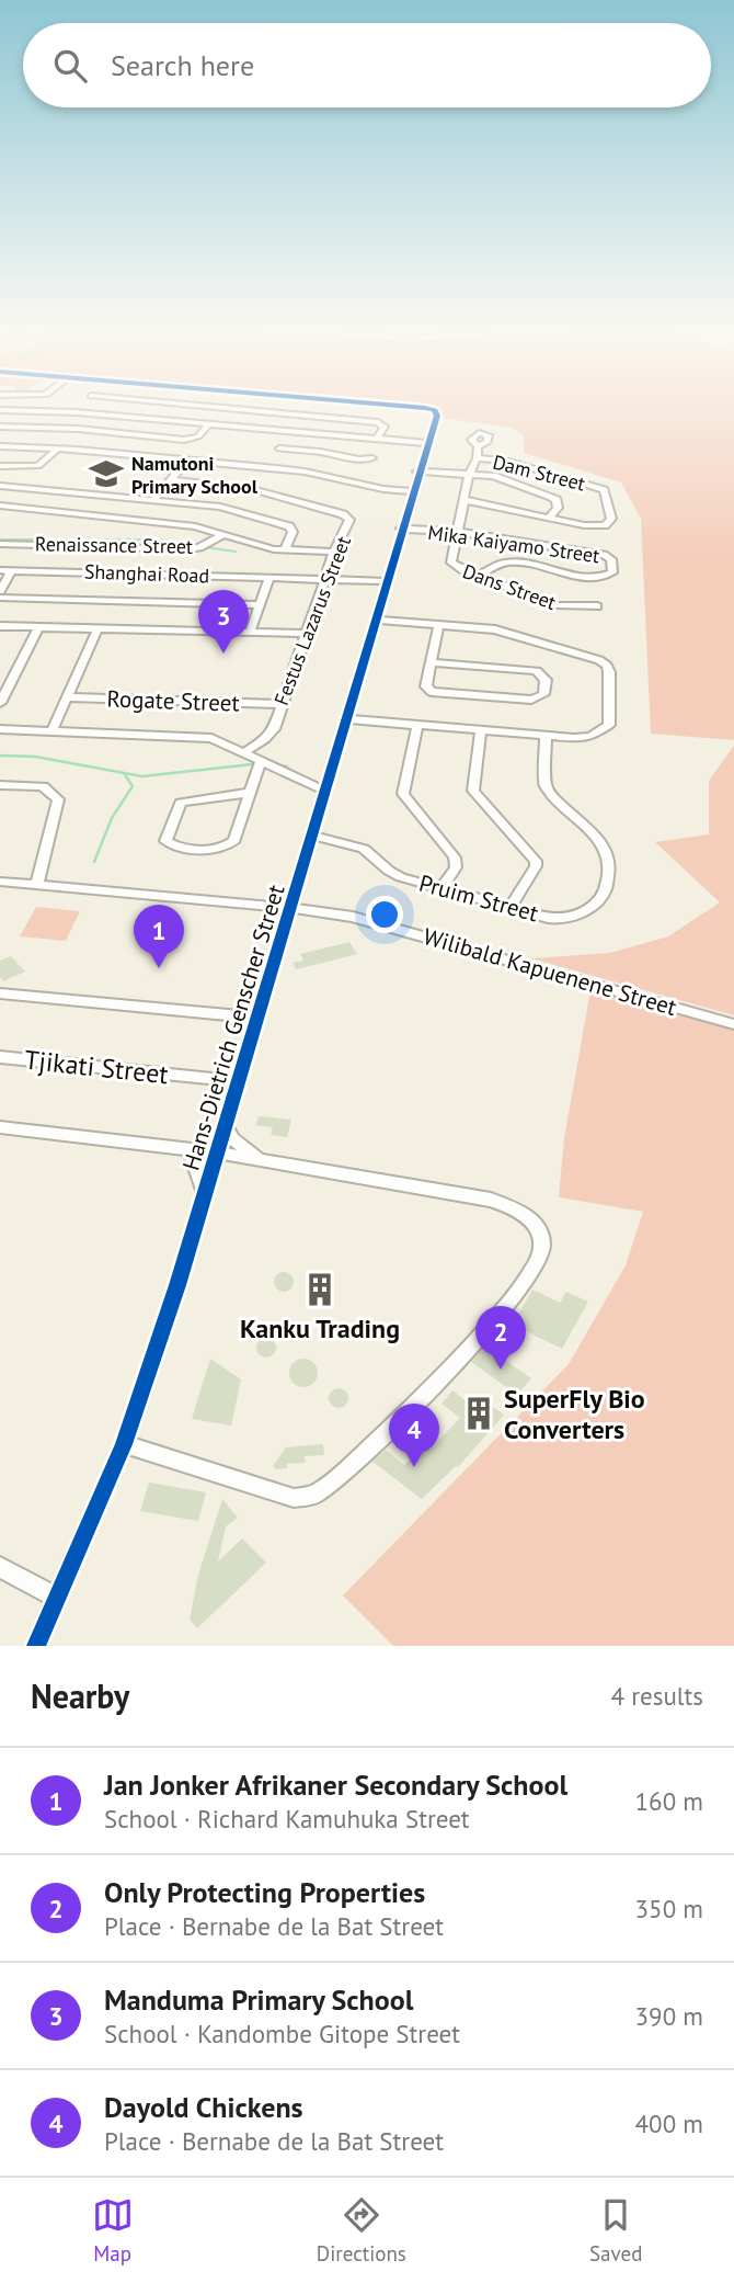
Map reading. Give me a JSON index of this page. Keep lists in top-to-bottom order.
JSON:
{
  "streets": {
    "street": [
      "Dam Street",
      "Mika Kaiyamo Street",
      "Renaissance Street",
      "Shanghai Road",
      "Dans Street",
      "Festus Lazarus Street",
      "Rogate Street",
      "Pruim Street",
      "Wilibald Kapuenene Street",
      "Hans-Dietrich Genscher Street",
      "Tjikati Street"
    ]
  },
  "crossings": [
    ["Dam Street", "Dans Street"],
    ["Mika Kaiyamo Street", "Dans Street"],
    ["Mika Kaiyamo Street", "Hans-Dietrich Genscher Street"],
    ["Shanghai Road", "Festus Lazarus Street"],
    ["Shanghai Road", "Hans-Dietrich Genscher Street"],
    ["Festus Lazarus Street", "Rogate Street"],
    ["Pruim Street", "Hans-Dietrich Genscher Street"],
    ["Wilibald Kapuenene Street", "Hans-Dietrich Genscher Street"],
    ["Hans-Dietrich Genscher Street", "Tjikati Street"]
  ],
  "places": {
    "school or university": ["Namutoni Primary School"],
    "building": ["Kanku Trading", "SuperFly Bio Converters"]
  },
  "page": {
    "search": "Search here",
    "pins": [
      "3",
      "1",
      "2",
      "4"
    ],
    "heading": ["Nearby", "4 results"],
    "list": [
      {
        "mark": "1",
        "name": "Jan Jonker Afrikaner Secondary School",
        "note": "School · Richard Kamuhuka Street",
        "value": "160 m"
      },
      {
        "mark": "2",
        "name": "Only Protecting Properties",
        "note": "Place · Bernabe de la Bat Street",
        "value": "350 m"
      },
      {
        "mark": "3",
        "name": "Manduma Primary School",
        "note": "School · Kandombe Gitope Street",
        "value": "390 m"
      },
      {
        "mark": "4",
        "name": "Dayold Chickens",
        "note": "Place · Bernabe de la Bat Street",
        "value": "400 m"
      }
    ],
    "nav": ["Map", "Directions", "Saved"]
  }
}
